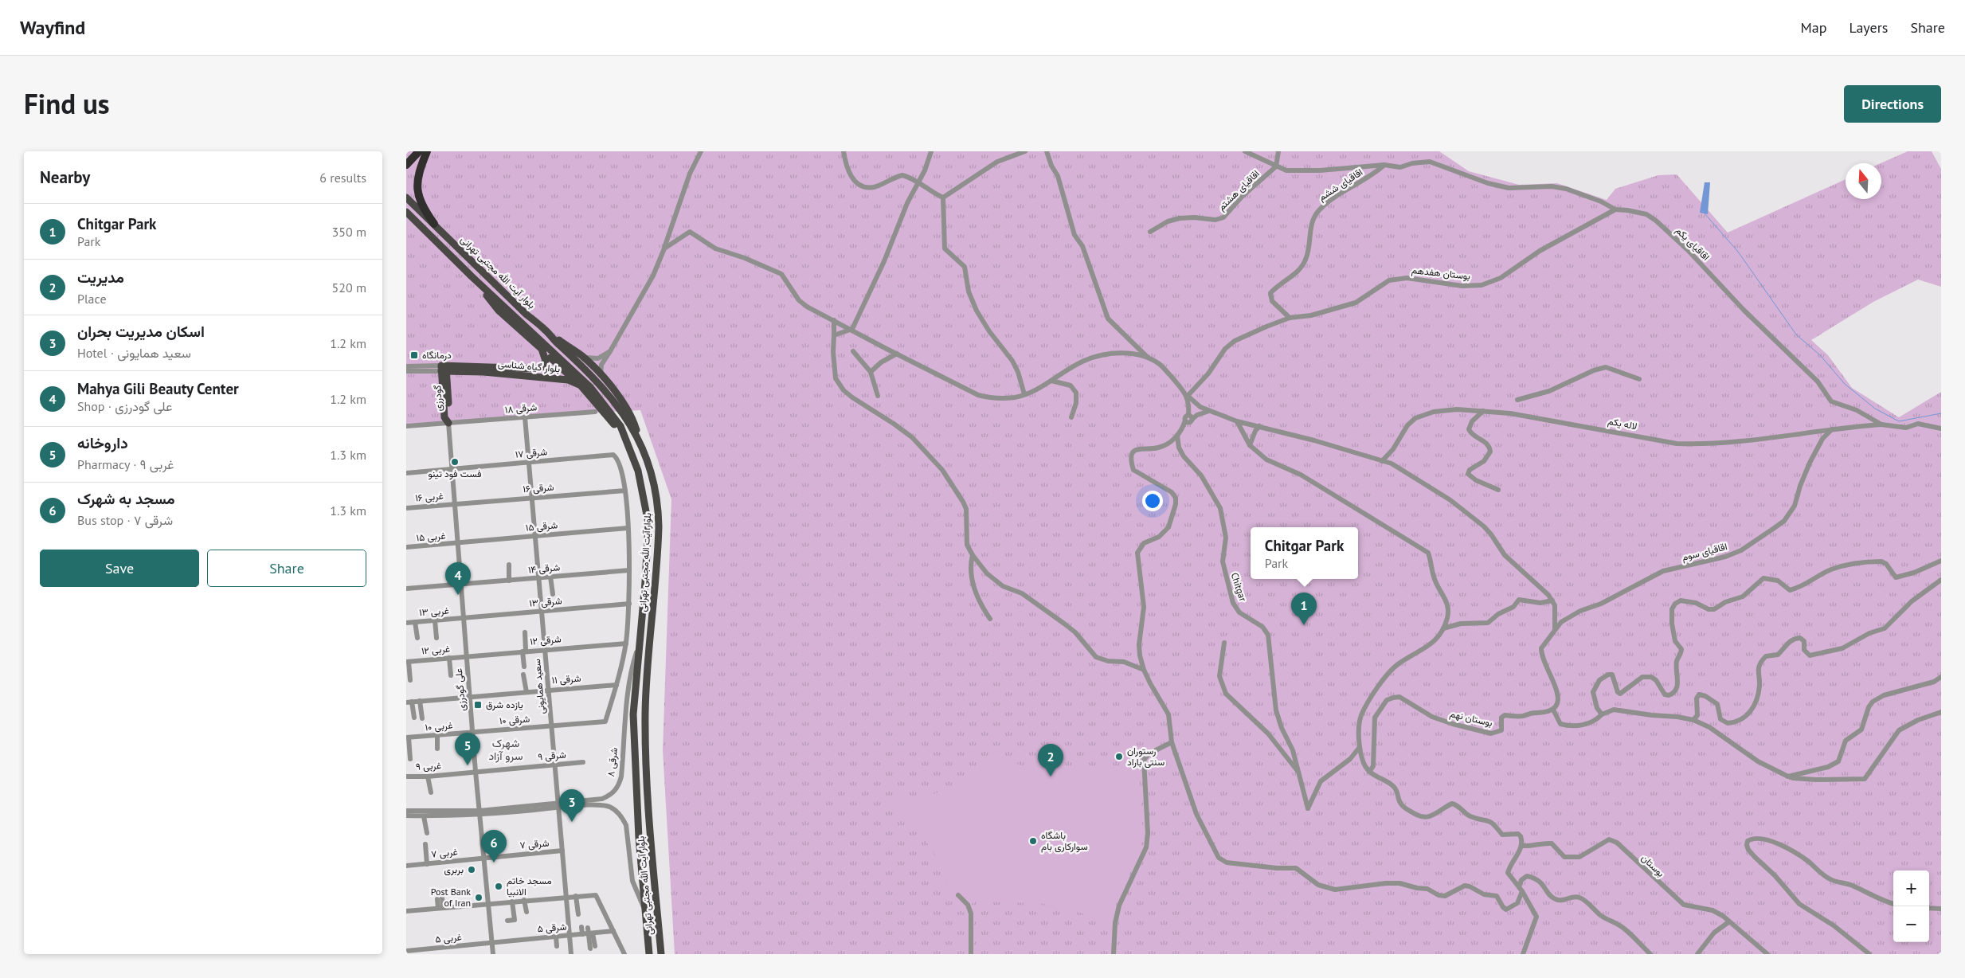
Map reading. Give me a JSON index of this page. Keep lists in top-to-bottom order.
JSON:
{
  "streets": {
    "main road": ["بلوار آیت الله مجتبی تهرانی", "بلوار گیاه شناسی", "گودرزی"],
    "street": [
      "اقاقیای ششم",
      "اقاقیای هشتم",
      "اقاقیای یکم",
      "بوستان هفدهم",
      "۱۸ شرقی",
      "لاله یکم",
      "۱۷ شرقی",
      "۱۶ شرقی",
      "۱۶ غربی",
      "۱۵ شرقی",
      "۱۵ غربی",
      "اقاقیای سوم",
      "۱۴ شرقی",
      "Chitgar",
      "۱۳ شرقی",
      "۱۳ غربی",
      "۱۲ شرقی",
      "۱۲ غربی",
      "۱۱ شرقی",
      "سعید همایونی",
      "علی گودرزی",
      "بوستان نهم",
      "۱۰ شرقی",
      "۱۰ غربی",
      "۹ شرقی",
      "۸ شرقی",
      "۹ غربی",
      "۷ شرقی",
      "۷ غربی",
      "بوستان",
      "۵ شرقی",
      "۵ غربی"
    ]
  },
  "crossings": [
    ["اقاقیای ششم", "اقاقیای یکم"],
    ["اقاقیای ششم", "بوستان هفدهم"],
    ["اقاقیای هشتم", "اقاقیای یکم"],
    ["اقاقیای یکم", "بوستان هفدهم"],
    ["اقاقیای یکم", "لاله یکم"],
    ["بلوار آیت الله مجتبی تهرانی", "بلوار گیاه شناسی"],
    ["بلوار آیت الله مجتبی تهرانی", "۸ شرقی"],
    ["بلوار گیاه شناسی", "گودرزی"],
    ["گودرزی", "۱۸ شرقی"],
    ["گودرزی", "علی گودرزی"],
    ["۱۸ شرقی", "سعید همایونی"],
    ["۱۸ شرقی", "علی گودرزی"],
    ["لاله یکم", "اقاقیای سوم"],
    ["۱۷ شرقی", "۱۶ شرقی"],
    ["۱۷ شرقی", "سعید همایونی"],
    ["۱۷ شرقی", "علی گودرزی"],
    ["۱۶ شرقی", "۱۶ غربی"],
    ["۱۶ شرقی", "سعید همایونی"],
    ["۱۶ شرقی", "علی گودرزی"],
    ["۱۶ غربی", "علی گودرزی"],
    ["۱۵ شرقی", "۱۵ غربی"],
    ["۱۵ شرقی", "سعید همایونی"],
    ["۱۵ شرقی", "علی گودرزی"],
    ["۱۵ غربی", "علی گودرزی"],
    ["۱۴ شرقی", "سعید همایونی"],
    ["۱۴ شرقی", "علی گودرزی"],
    ["۱۳ شرقی", "۱۳ غربی"],
    ["۱۳ شرقی", "سعید همایونی"],
    ["۱۳ شرقی", "علی گودرزی"],
    ["۱۳ غربی", "علی گودرزی"],
    ["۱۲ شرقی", "۱۲ غربی"],
    ["۱۲ شرقی", "سعید همایونی"],
    ["۱۲ شرقی", "علی گودرزی"],
    ["۱۲ غربی", "علی گودرزی"],
    ["۱۱ شرقی", "سعید همایونی"],
    ["۱۱ شرقی", "علی گودرزی"],
    ["۱۱ شرقی", "۱۰ شرقی"],
    ["سعید همایونی", "۱۰ شرقی"],
    ["سعید همایونی", "۹ شرقی"],
    ["سعید همایونی", "۸ شرقی"],
    ["سعید همایونی", "۷ شرقی"],
    ["سعید همایونی", "۵ شرقی"],
    ["علی گودرزی", "۱۰ شرقی"],
    ["علی گودرزی", "۱۰ غربی"],
    ["علی گودرزی", "۹ شرقی"],
    ["علی گودرزی", "۸ شرقی"],
    ["علی گودرزی", "۹ غربی"],
    ["علی گودرزی", "۷ شرقی"],
    ["علی گودرزی", "۷ غربی"],
    ["علی گودرزی", "۵ شرقی"],
    ["علی گودرزی", "۵ غربی"],
    ["۱۰ شرقی", "۱۰ غربی"],
    ["۹ شرقی", "۹ غربی"],
    ["۷ شرقی", "۷ غربی"],
    ["۵ شرقی", "۵ غربی"]
  ],
  "districts": ["شهرک سرو آزاد"],
  "places": {
    "transit": ["درمانگاه", "یازده شرق"],
    "other": [
      "فست فود تینو",
      "رستوران سنتی باراد",
      "باشگاه سوارکاری بام",
      "بربری",
      "مسجد خاتم الانبیا",
      "Post Bank of Iran"
    ]
  },
  "north": "top",
  "page": {
    "header": "Wayfind",
    "nav": ["Map", "Layers", "Share"],
    "title": "Find us",
    "buttons": [
      "Directions",
      ["Save", "Share"]
    ],
    "heading": ["Nearby", "6 results"],
    "list": [
      {
        "mark": "1",
        "name": "Chitgar Park",
        "note": "Park",
        "value": "350 m"
      },
      {
        "mark": "2",
        "name": "مدیریت",
        "note": "Place",
        "value": "520 m"
      },
      {
        "mark": "3",
        "name": "اسکان مدیریت بحران",
        "note": "Hotel · سعید همایونی",
        "value": "1.2 km"
      },
      {
        "mark": "4",
        "name": "Mahya Gili Beauty Center",
        "note": "Shop · علی گودرزی",
        "value": "1.2 km"
      },
      {
        "mark": "5",
        "name": "داروخانه",
        "note": "Pharmacy · ۹ غربی",
        "value": "1.3 km"
      },
      {
        "mark": "6",
        "name": "مسجد به شهرک",
        "note": "Bus stop · ۷ شرقی",
        "value": "1.3 km"
      }
    ],
    "popup": ["Chitgar Park", "Park"],
    "pins": [
      "4",
      "1",
      "5",
      "2",
      "3",
      "6"
    ],
    "map_buttons": ["+", "−"]
  }
}
